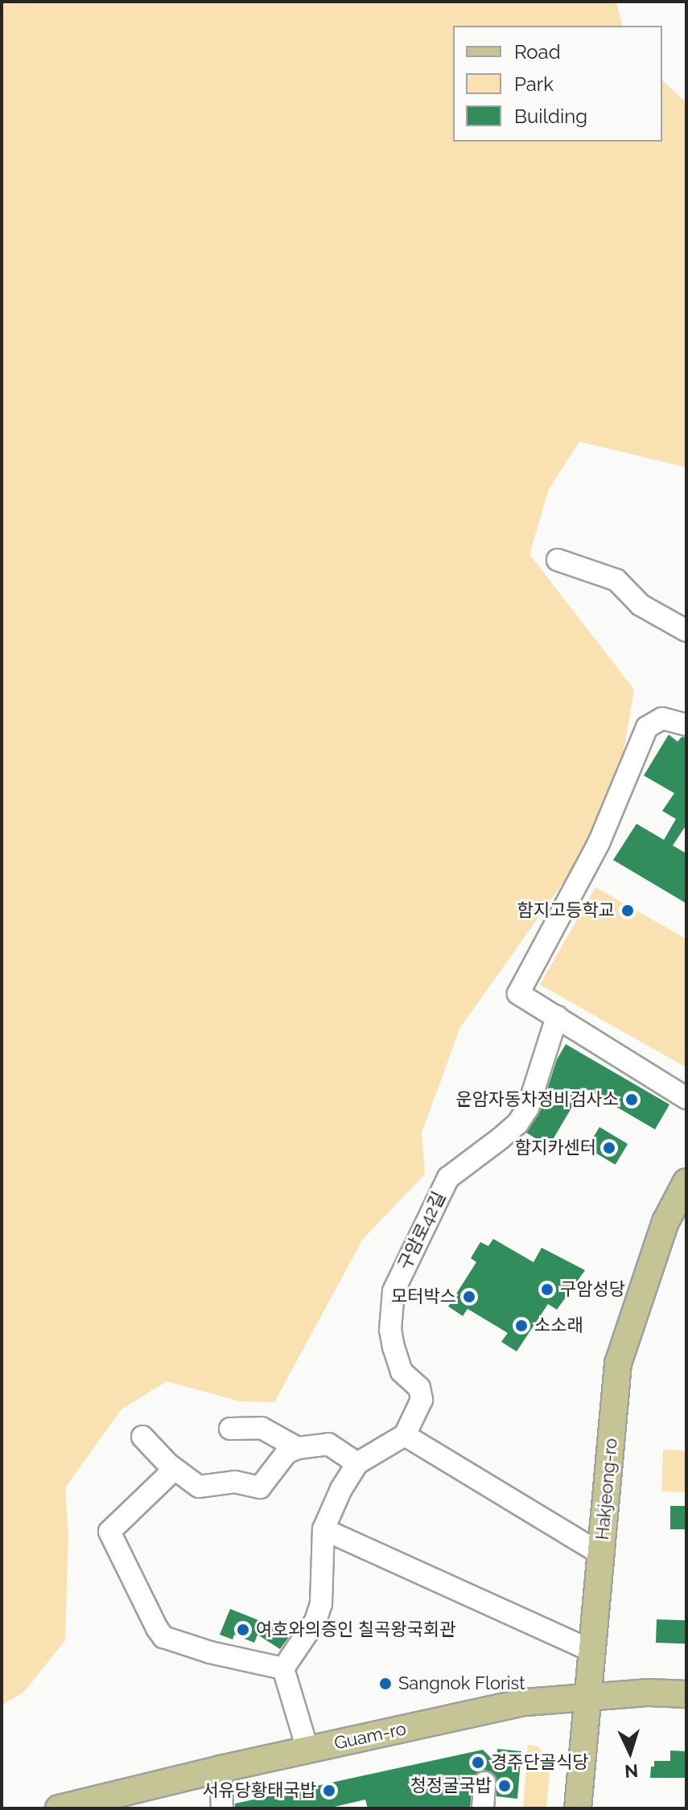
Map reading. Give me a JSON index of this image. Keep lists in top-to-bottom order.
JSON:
{
  "streets": {
    "main road": ["Hakjeong-ro", "Guam-ro"],
    "street": ["구암로42길"]
  },
  "crossings": [
    ["Hakjeong-ro", "Guam-ro"]
  ],
  "places": [
    "함지고등학교",
    "운암자동차정비검사소",
    "함지카센터",
    "구암성당",
    "모터박스",
    "소소래",
    "여호와의증인 칠곡왕국회관",
    "Sangnok Florist",
    "경주단골식당",
    "청정굴국밥",
    "서유당황태국밥"
  ],
  "legend": ["Road", "Park", "Building"],
  "north": "bottom"
}
